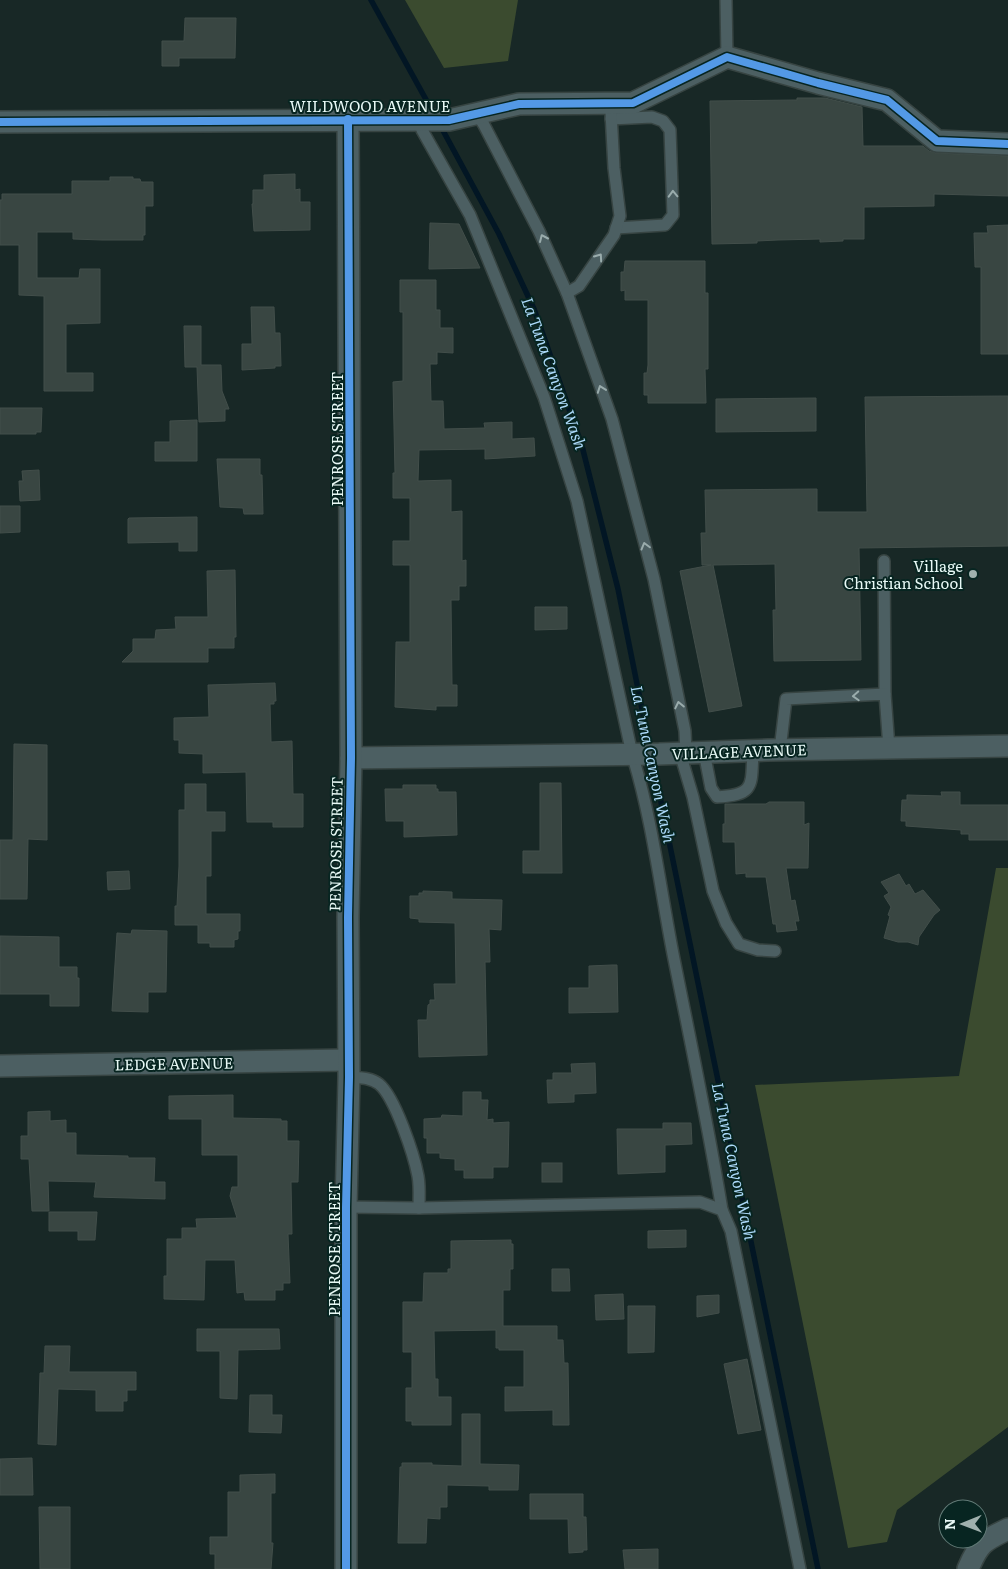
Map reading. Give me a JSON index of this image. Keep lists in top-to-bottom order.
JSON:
{
  "streets": {
    "street": [
      "WILDWOOD AVENUE",
      "PENROSE STREET",
      "VILLAGE AVENUE",
      "LEDGE AVENUE"
    ]
  },
  "crossings": [
    ["WILDWOOD AVENUE", "PENROSE STREET"],
    ["PENROSE STREET", "VILLAGE AVENUE"],
    ["PENROSE STREET", "LEDGE AVENUE"]
  ],
  "water": ["La Tuna Canyon Wash"],
  "places": ["Village Christian School"],
  "north": "left"
}
